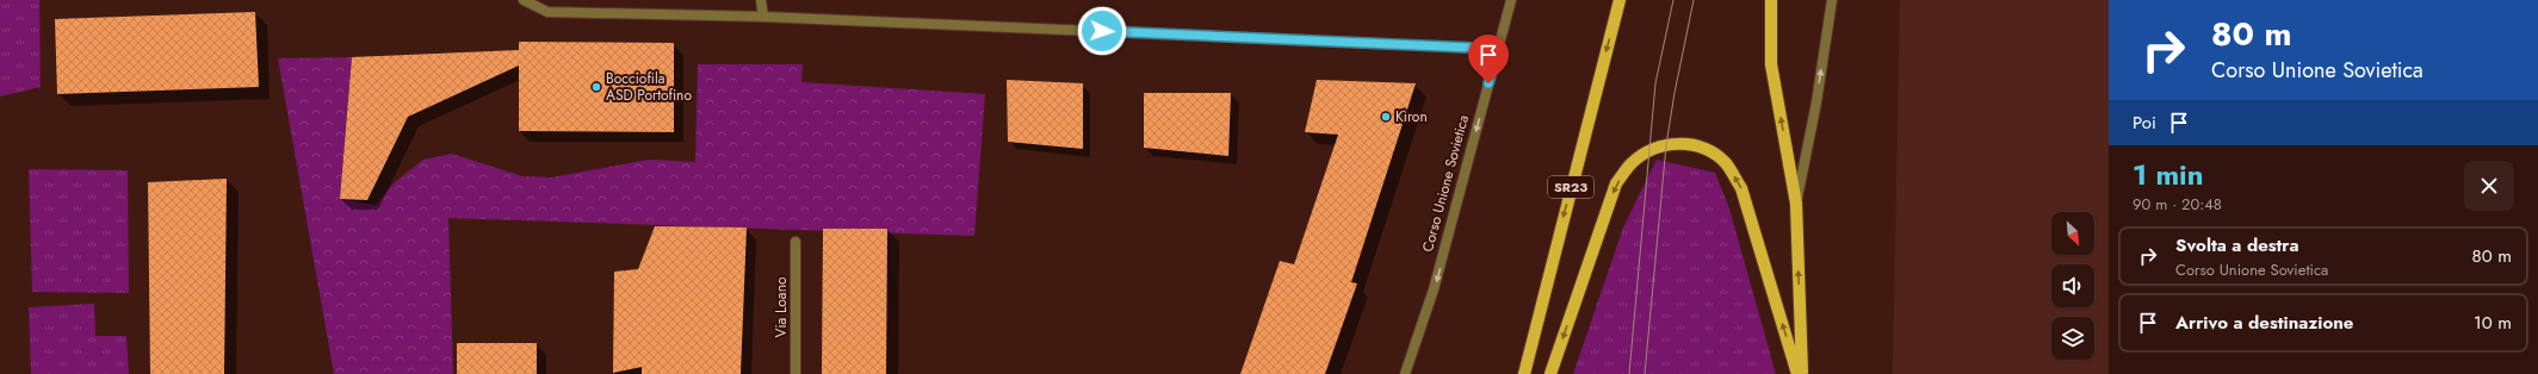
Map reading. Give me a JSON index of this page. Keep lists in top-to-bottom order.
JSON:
{
  "streets": {
    "main road": ["SR23"],
    "street": ["Corso Unione Sovietica", "Via Loano"]
  },
  "one_way": ["Corso Unione Sovietica"],
  "places": ["Bocciofila ASD Portofino", "Kìron"],
  "north": "bottom right",
  "page": {
    "turn": ["80 m", "Corso Unione Sovietica"],
    "then": "Poi",
    "heading": ["1 min", "90 m · 20:48"],
    "list": [
      {
        "name": "Svolta a destra",
        "note": "Corso Unione Sovietica",
        "value": "80 m"
      },
      {
        "name": "Arrivo a destinazione",
        "value": "10 m"
      }
    ]
  }
}
